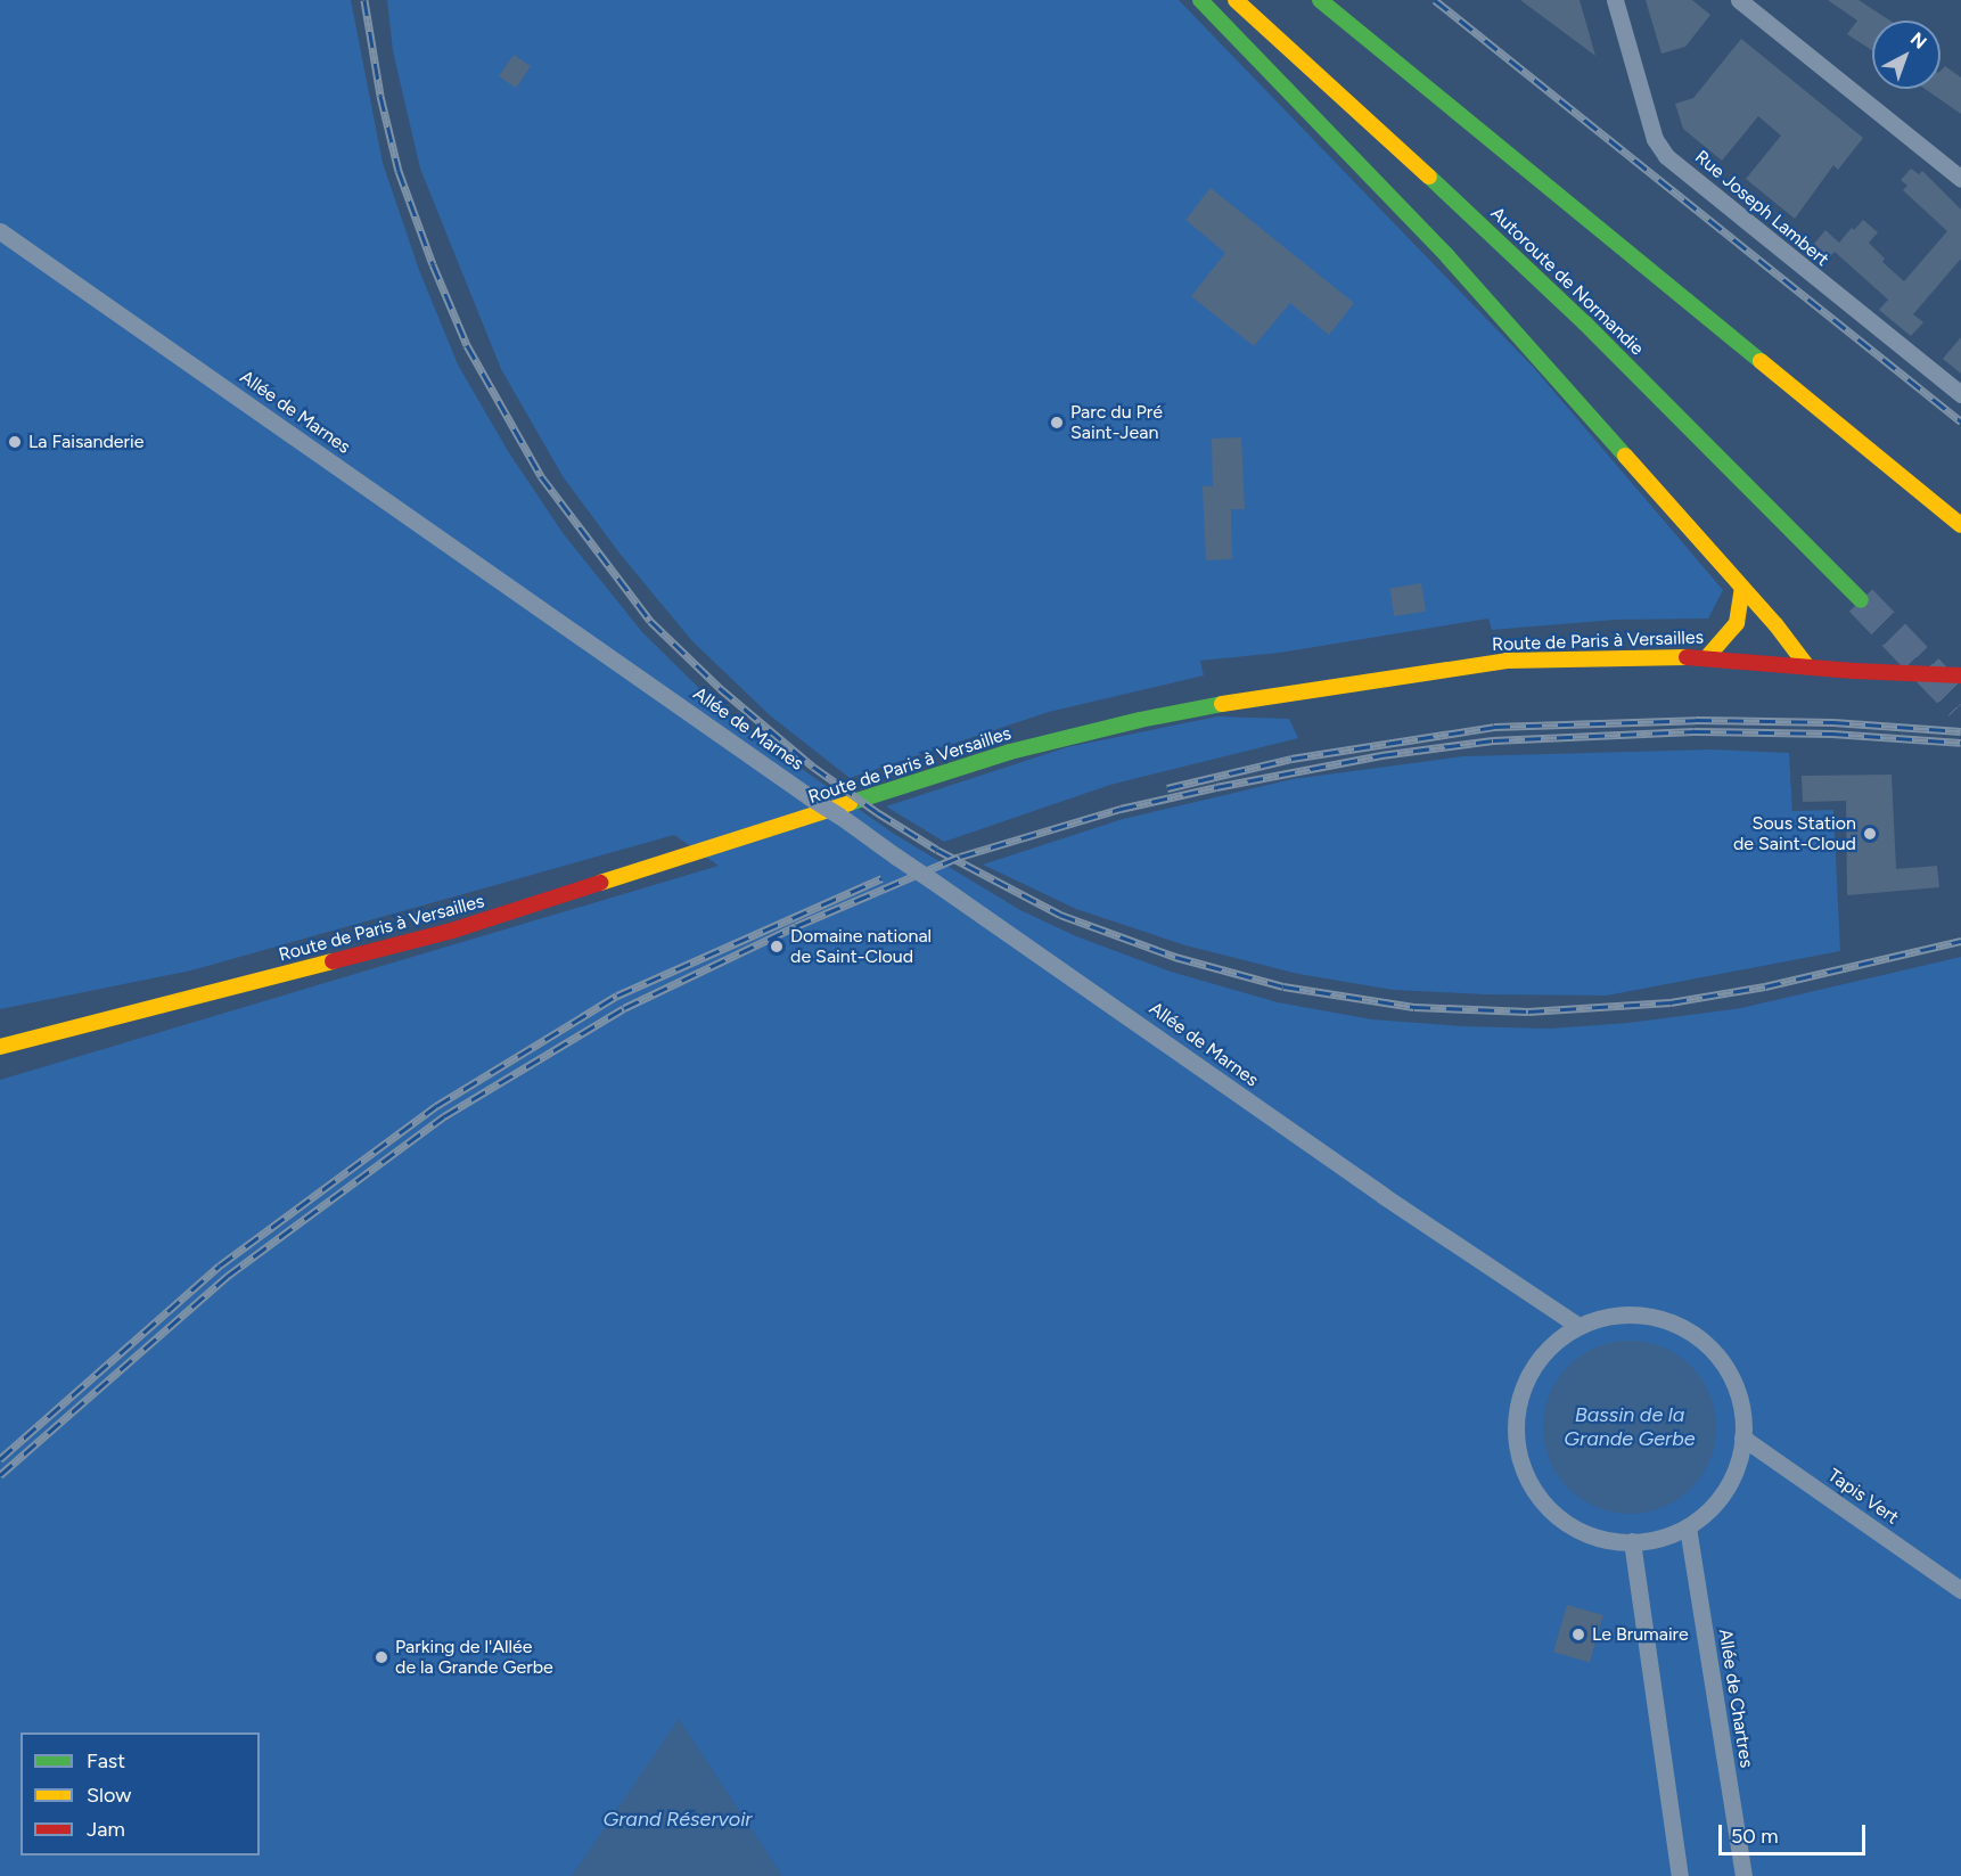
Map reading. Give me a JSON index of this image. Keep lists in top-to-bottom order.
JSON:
{
  "streets": {
    "main road": ["Autoroute de Normandie", "Route de Paris à Versailles"],
    "street": [
      "Rue Joseph Lambert",
      "Allée de Marnes",
      "Tapis Vert",
      "Allée de Chartres"
    ]
  },
  "crossings": [
    ["Allée de Marnes", "Tapis Vert"],
    ["Allée de Marnes", "Allée de Chartres"],
    ["Tapis Vert", "Allée de Chartres"]
  ],
  "water": ["Bassin de la Grande Gerbe", "Grand Réservoir"],
  "places": [
    "Parc du Pré Saint-Jean",
    "La Faisanderie",
    "Sous Station de Saint-Cloud",
    "Domaine national de Saint-Cloud",
    "Le Brumaire",
    "Parking de l'Allée de la Grande Gerbe"
  ],
  "legend": ["Fast", "Slow", "Jam"],
  "scale_bar": "50 m",
  "north": "top right"
}
